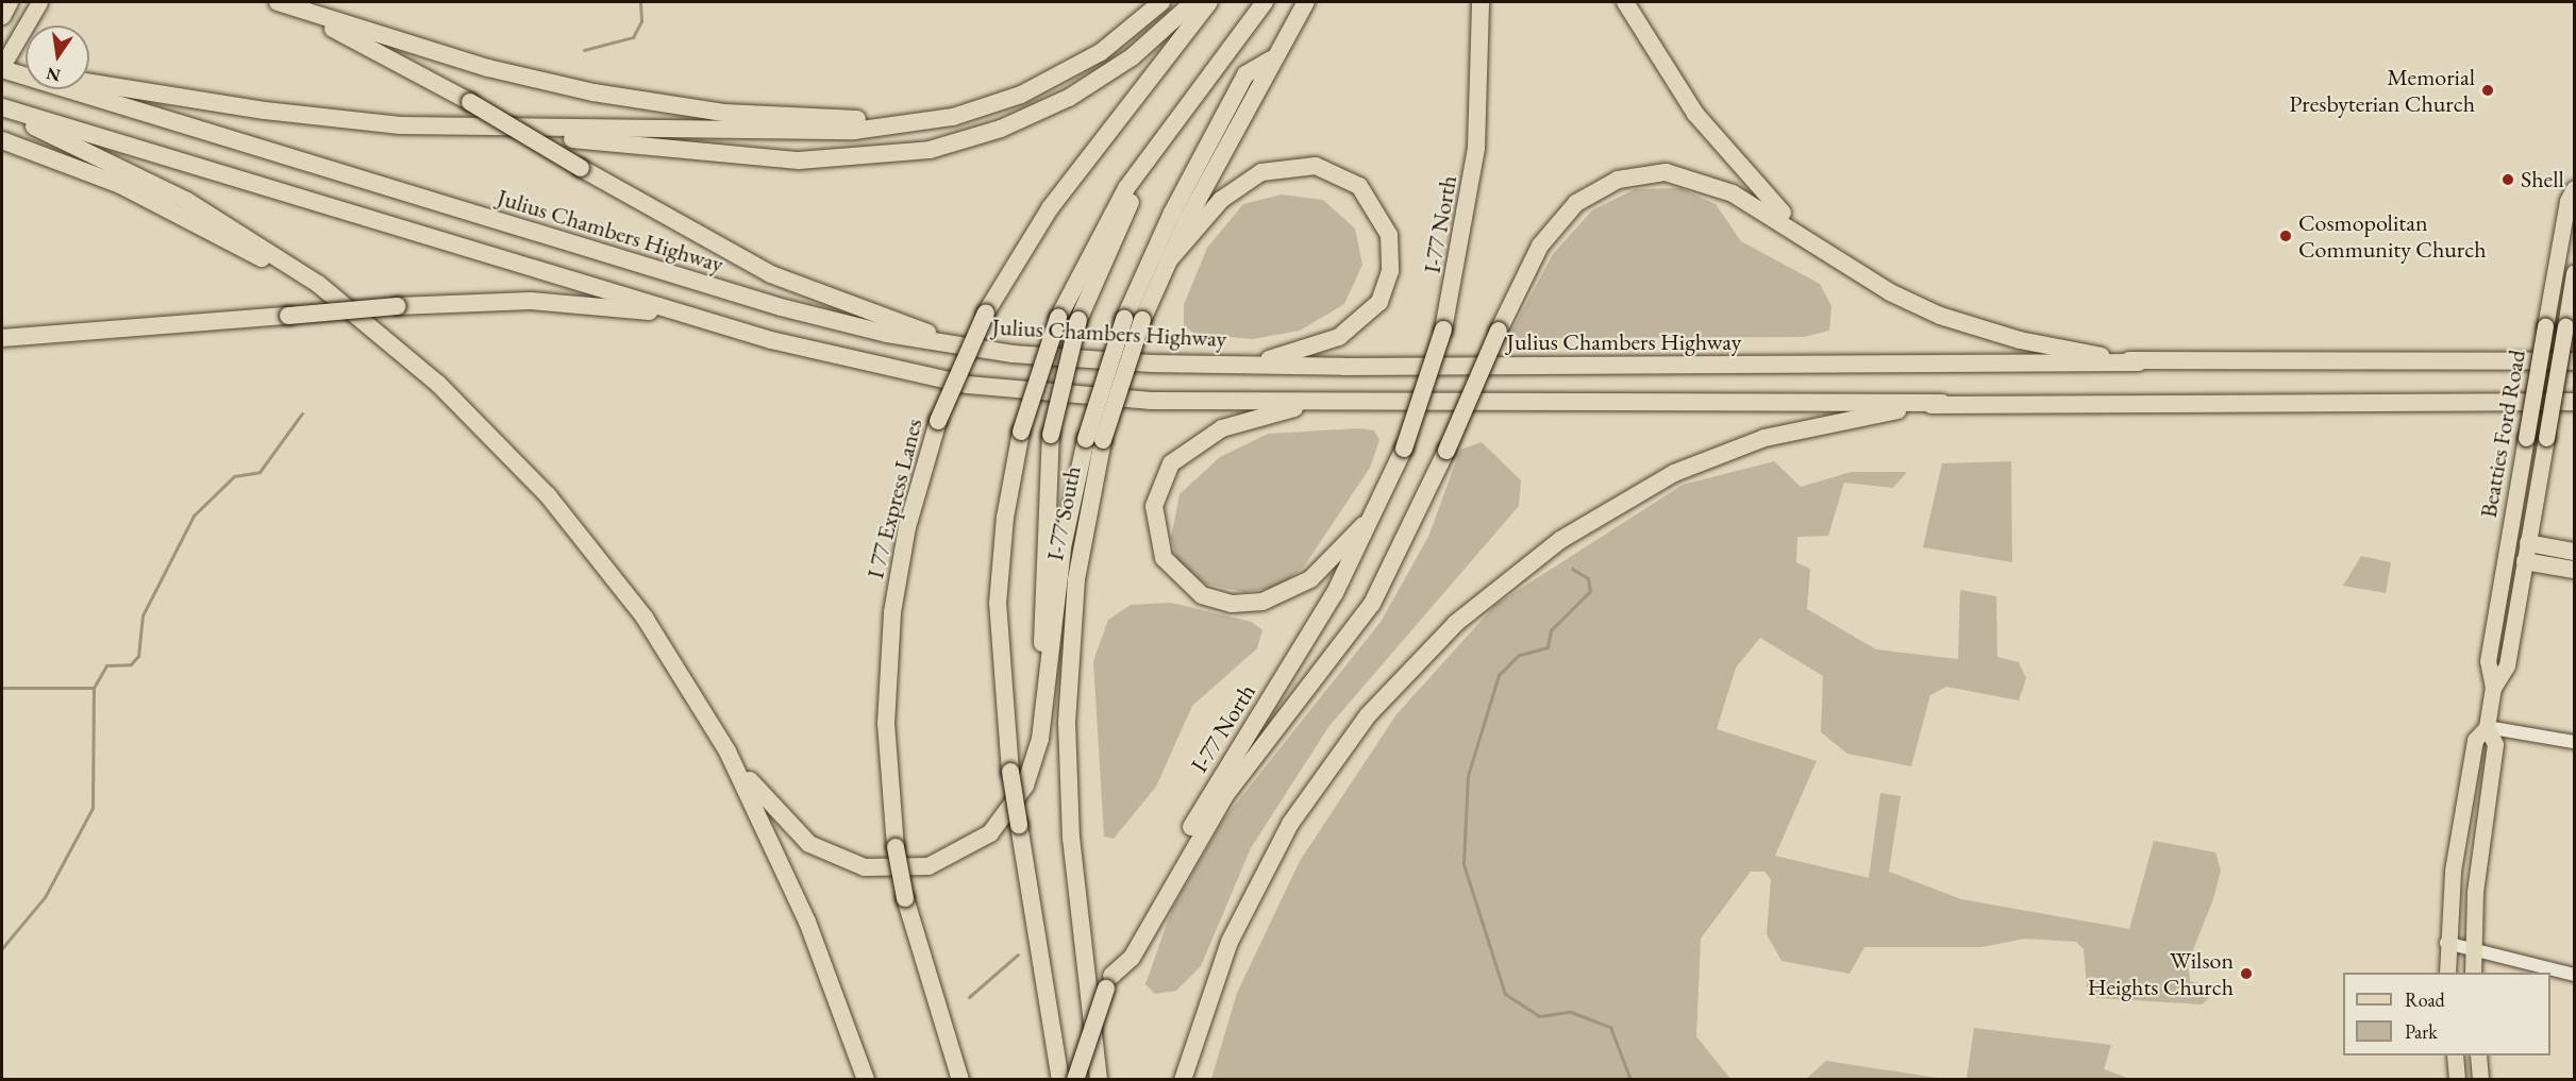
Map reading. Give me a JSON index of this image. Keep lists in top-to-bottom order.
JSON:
{
  "streets": {
    "highway": [
      "I-77 North",
      "Julius Chambers Highway",
      "I 77 Express Lanes",
      "I-77 South"
    ],
    "main road": ["Beatties Ford Road"]
  },
  "places": [
    "Memorial Presbyterian Church",
    "Shell",
    "Cosmopolitan Community Church",
    "Wilson Heights Church"
  ],
  "legend": ["Road", "Park"],
  "north": "bottom"
}
